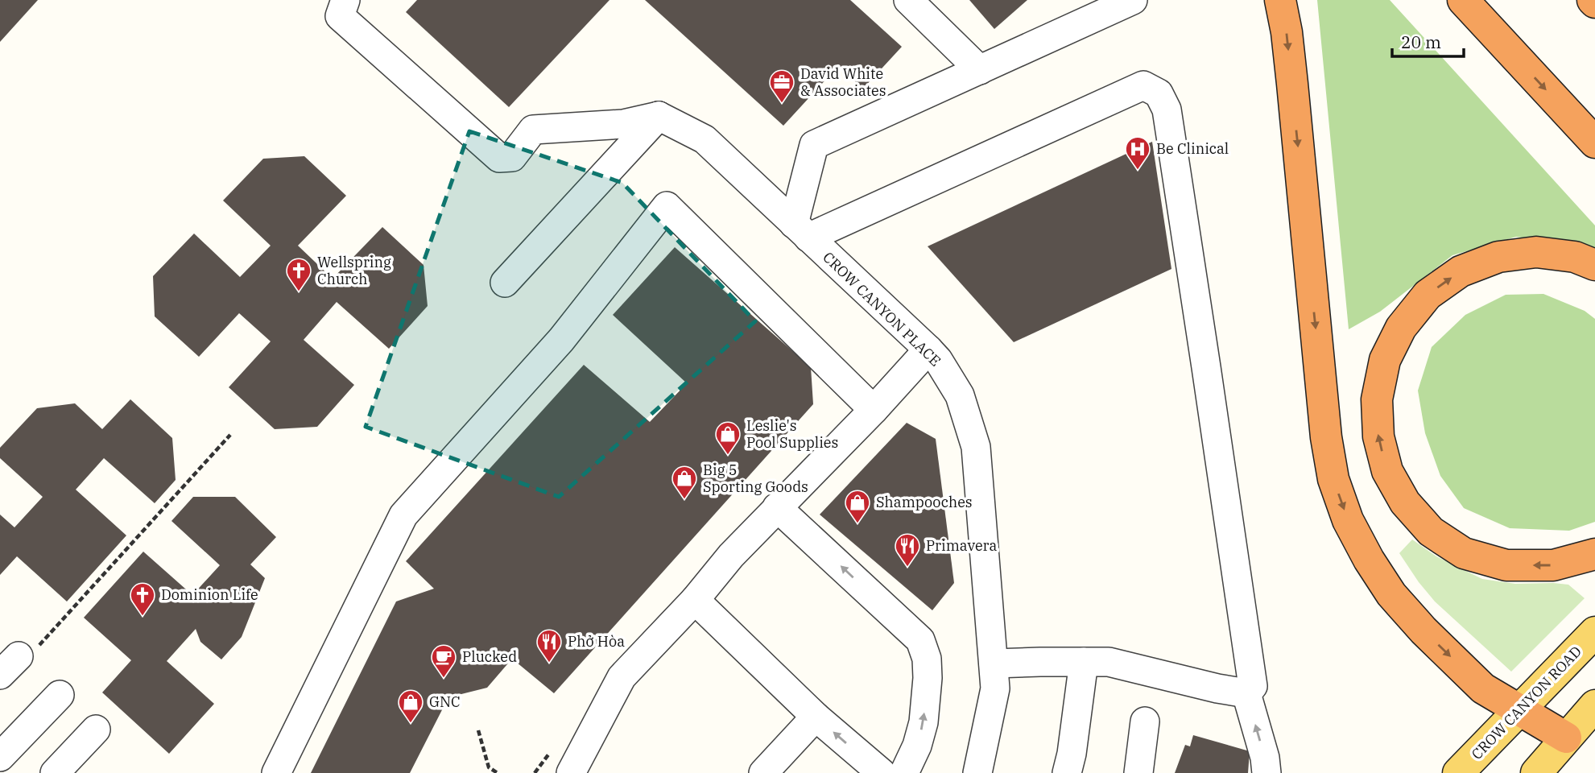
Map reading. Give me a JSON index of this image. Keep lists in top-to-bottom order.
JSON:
{
  "streets": {
    "main road": ["CROW CANYON ROAD"],
    "street": ["CROW CANYON PLACE"]
  },
  "places": {
    "office": ["David White & Associates"],
    "hospital": ["Be Clinical"],
    "church": ["Wellspring Church", "Dominion Life"],
    "shop": [
      "Leslie's Pool Supplies",
      "Big 5 Sporting Goods",
      "Shampooches",
      "GNC"
    ],
    "restaurant": ["Primavera", "Phở Hòa"],
    "cafe": ["Plucked"]
  },
  "scale_bar": "20 m"
}
